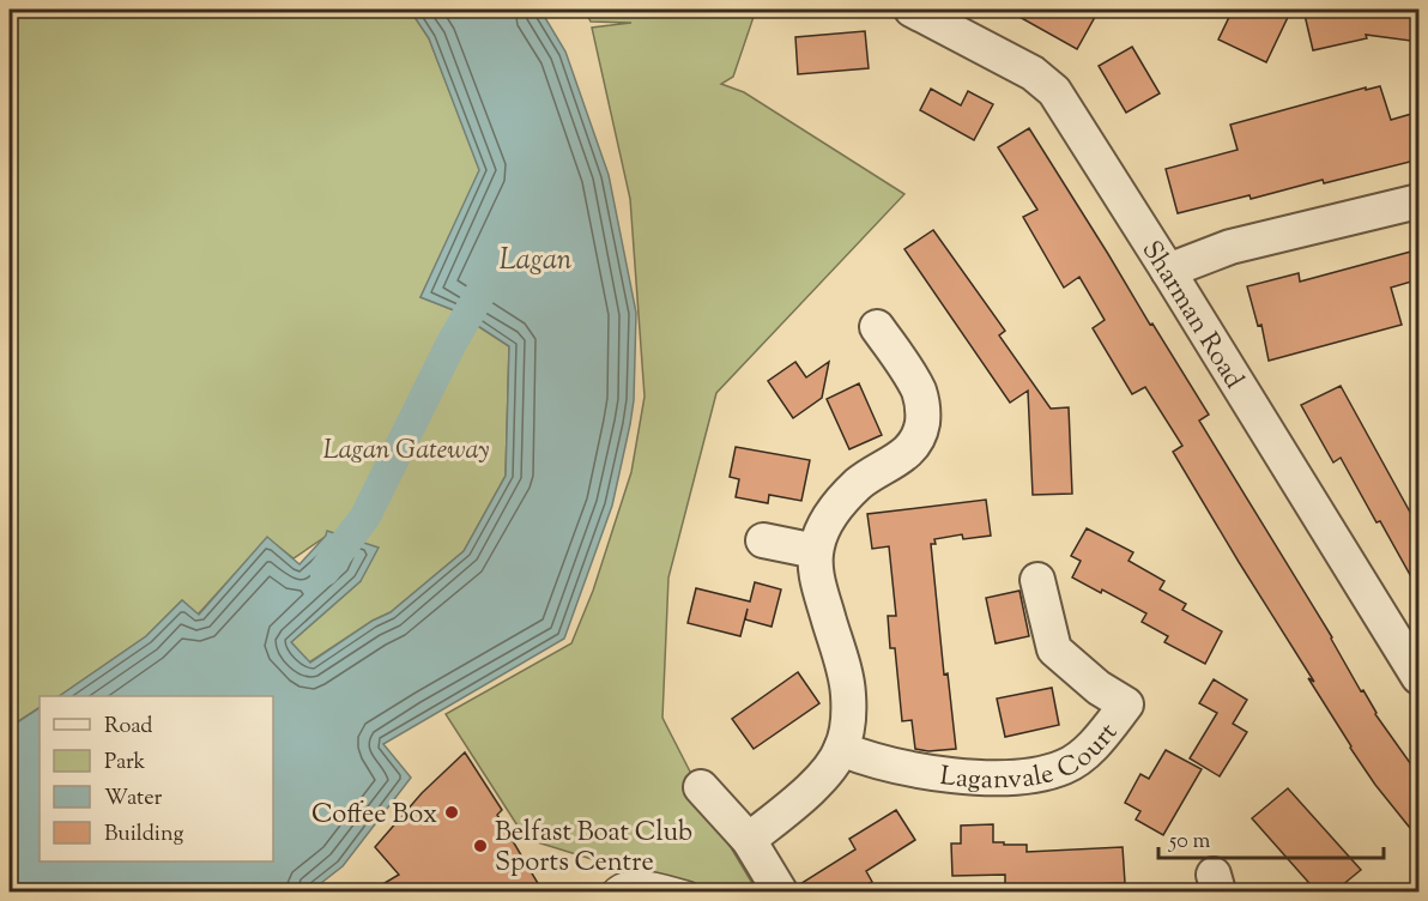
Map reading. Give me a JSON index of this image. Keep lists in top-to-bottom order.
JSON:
{
  "streets": {
    "street": ["Sharman Road", "Laganvale Court"]
  },
  "water": ["Lagan"],
  "parks": ["Lagan Gateway"],
  "places": ["Coffee Box", "Belfast Boat Club Sports Centre"],
  "legend": [
    "Road",
    "Park",
    "Water",
    "Building"
  ],
  "scale_bar": "50 m"
}
